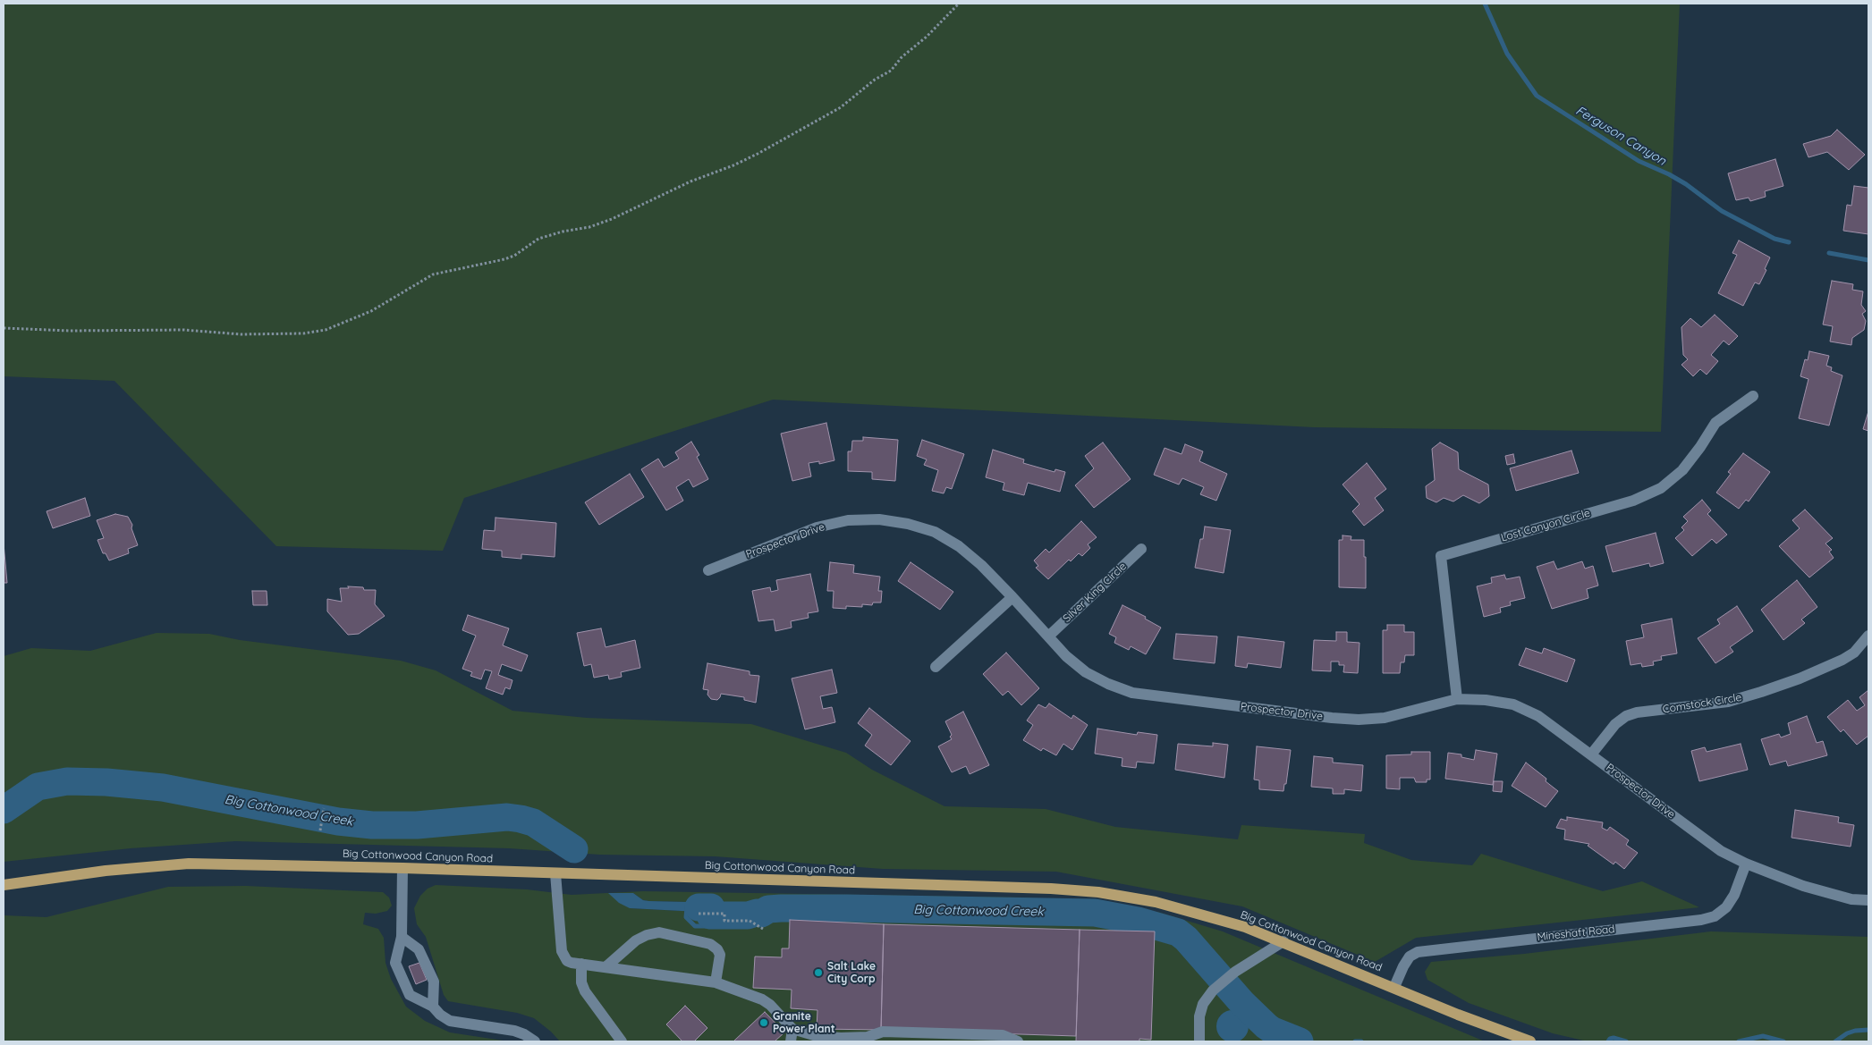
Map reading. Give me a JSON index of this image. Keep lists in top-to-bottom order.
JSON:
{
  "streets": {
    "main road": ["Big Cottonwood Canyon Road"],
    "street": [
      "Lost Canyon Circle",
      "Prospector Drive",
      "Silver King Circle",
      "Comstock Circle",
      "Mineshaft Road"
    ]
  },
  "crossings": [
    ["Lost Canyon Circle", "Prospector Drive"],
    ["Prospector Drive", "Silver King Circle"],
    ["Prospector Drive", "Comstock Circle"],
    ["Prospector Drive", "Mineshaft Road"],
    ["Big Cottonwood Canyon Road", "Mineshaft Road"]
  ],
  "water": ["Ferguson Canyon", "Big Cottonwood Creek"],
  "places": ["Salt Lake City Corp", "Granite Power Plant"]
}
